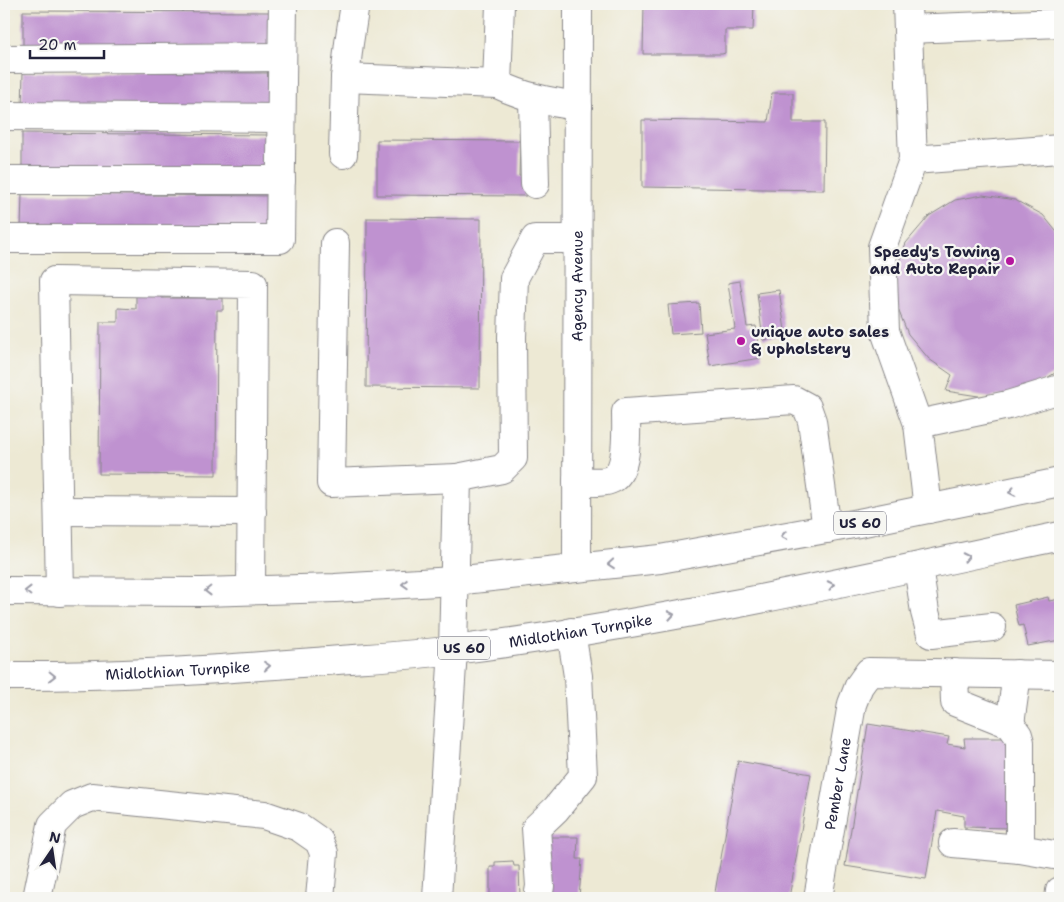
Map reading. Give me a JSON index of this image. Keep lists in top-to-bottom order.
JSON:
{
  "streets": {
    "main road": [
      "Agency Avenue",
      "US 60",
      "Midlothian Turnpike",
      "Pember Lane"
    ]
  },
  "crossings": [
    ["Agency Avenue", "US 60"]
  ],
  "places": ["Speedy's Towing and Auto Repair", "unique auto sales & upholstery"],
  "scale_bar": "20 m",
  "north": "top"
}
